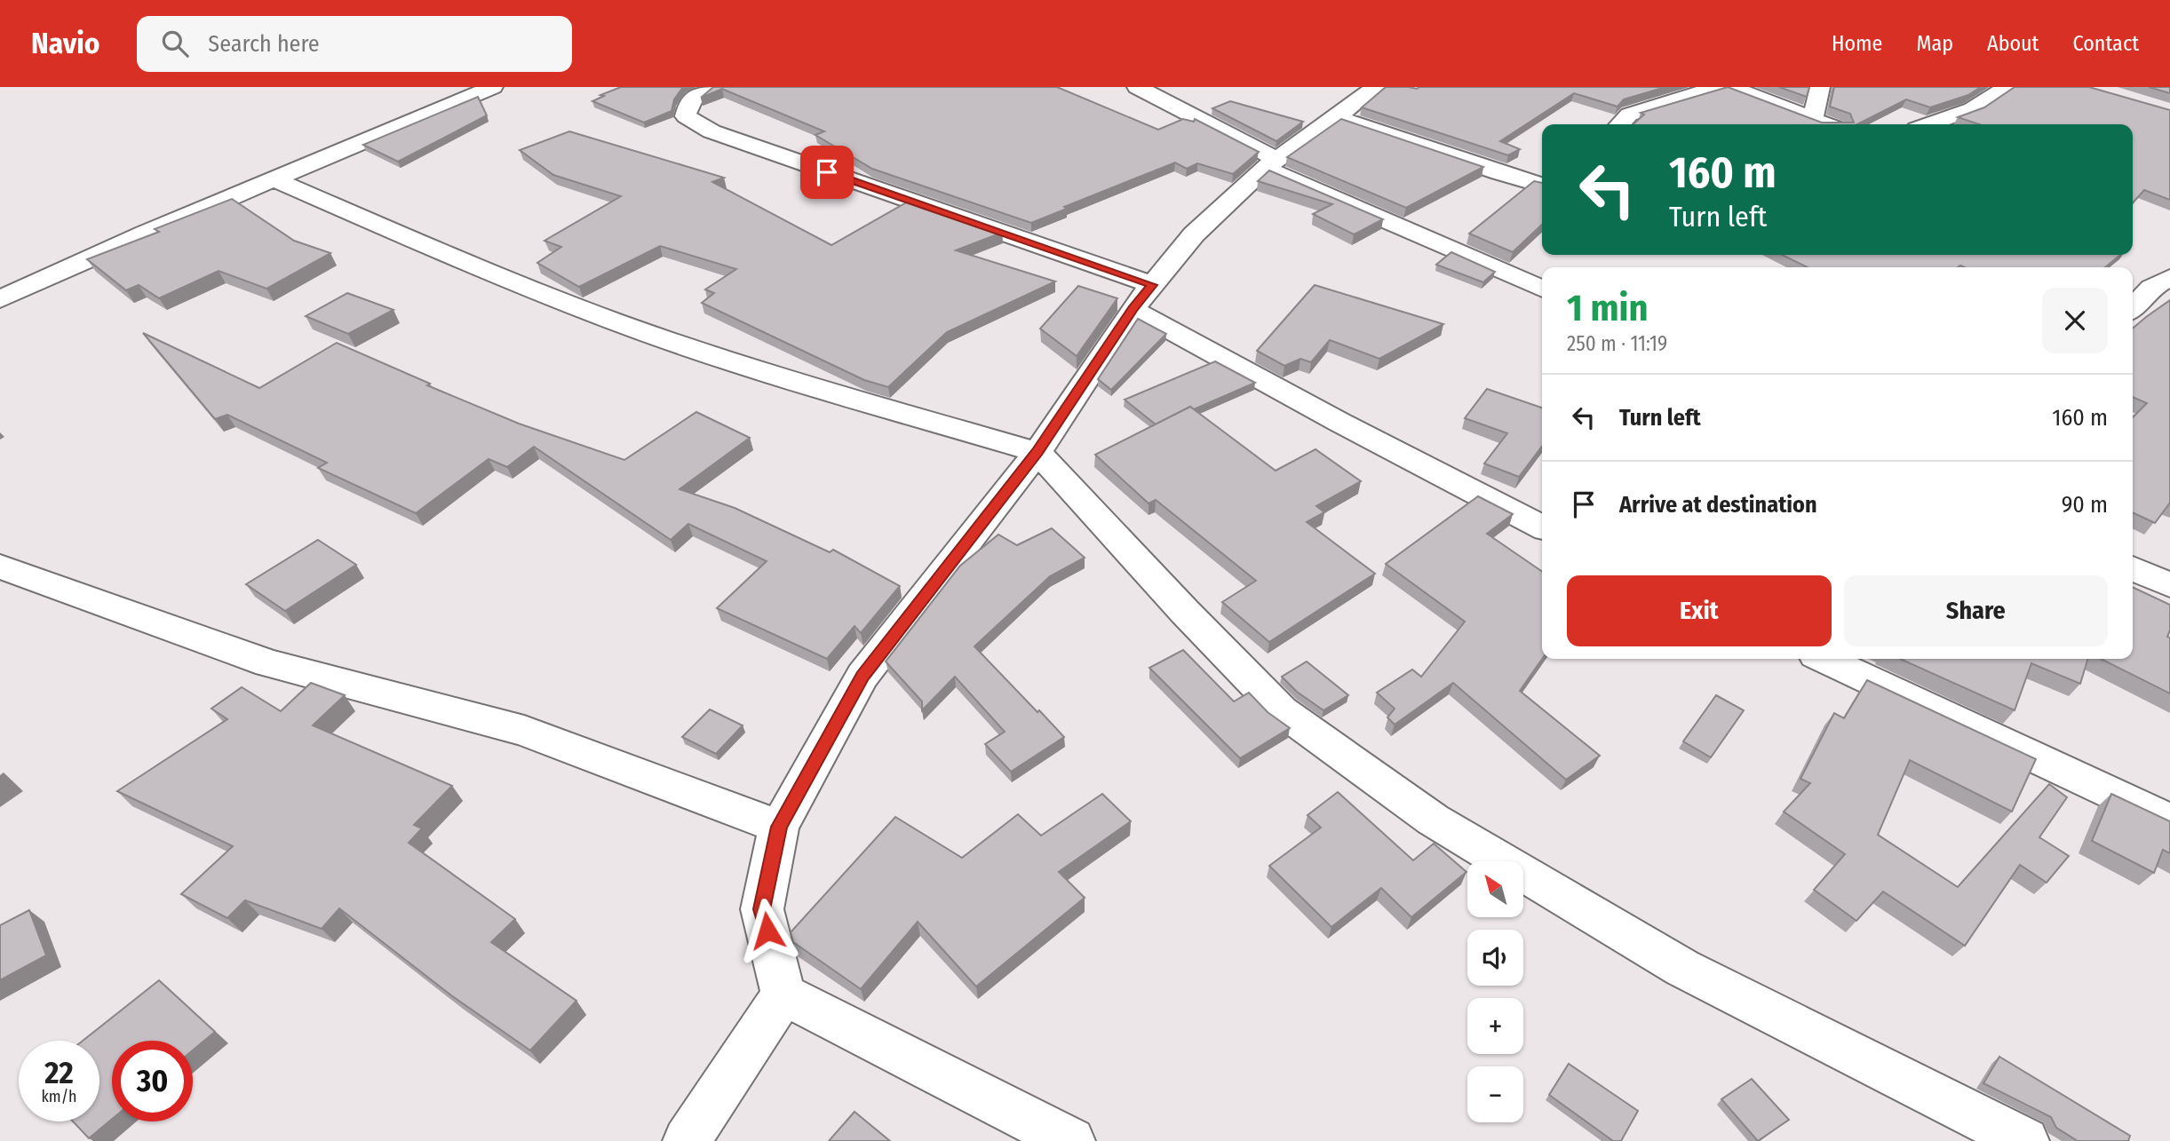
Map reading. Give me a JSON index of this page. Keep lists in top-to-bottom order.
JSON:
{
  "north": "top left",
  "page": {
    "header": "Navio",
    "search": "Search here",
    "nav": [
      "Home",
      "Map",
      "About",
      "Contact"
    ],
    "turn": ["160 m", "Turn left"],
    "heading": ["1 min", "250 m · 11:19"],
    "list": [
      {
        "name": "Turn left",
        "value": "160 m"
      },
      {
        "name": "Arrive at destination",
        "value": "90 m"
      }
    ],
    "buttons": ["Exit", "Share"],
    "map_buttons": ["+", "−"],
    "speed": "22 km/h",
    "limit": "30"
  }
}
